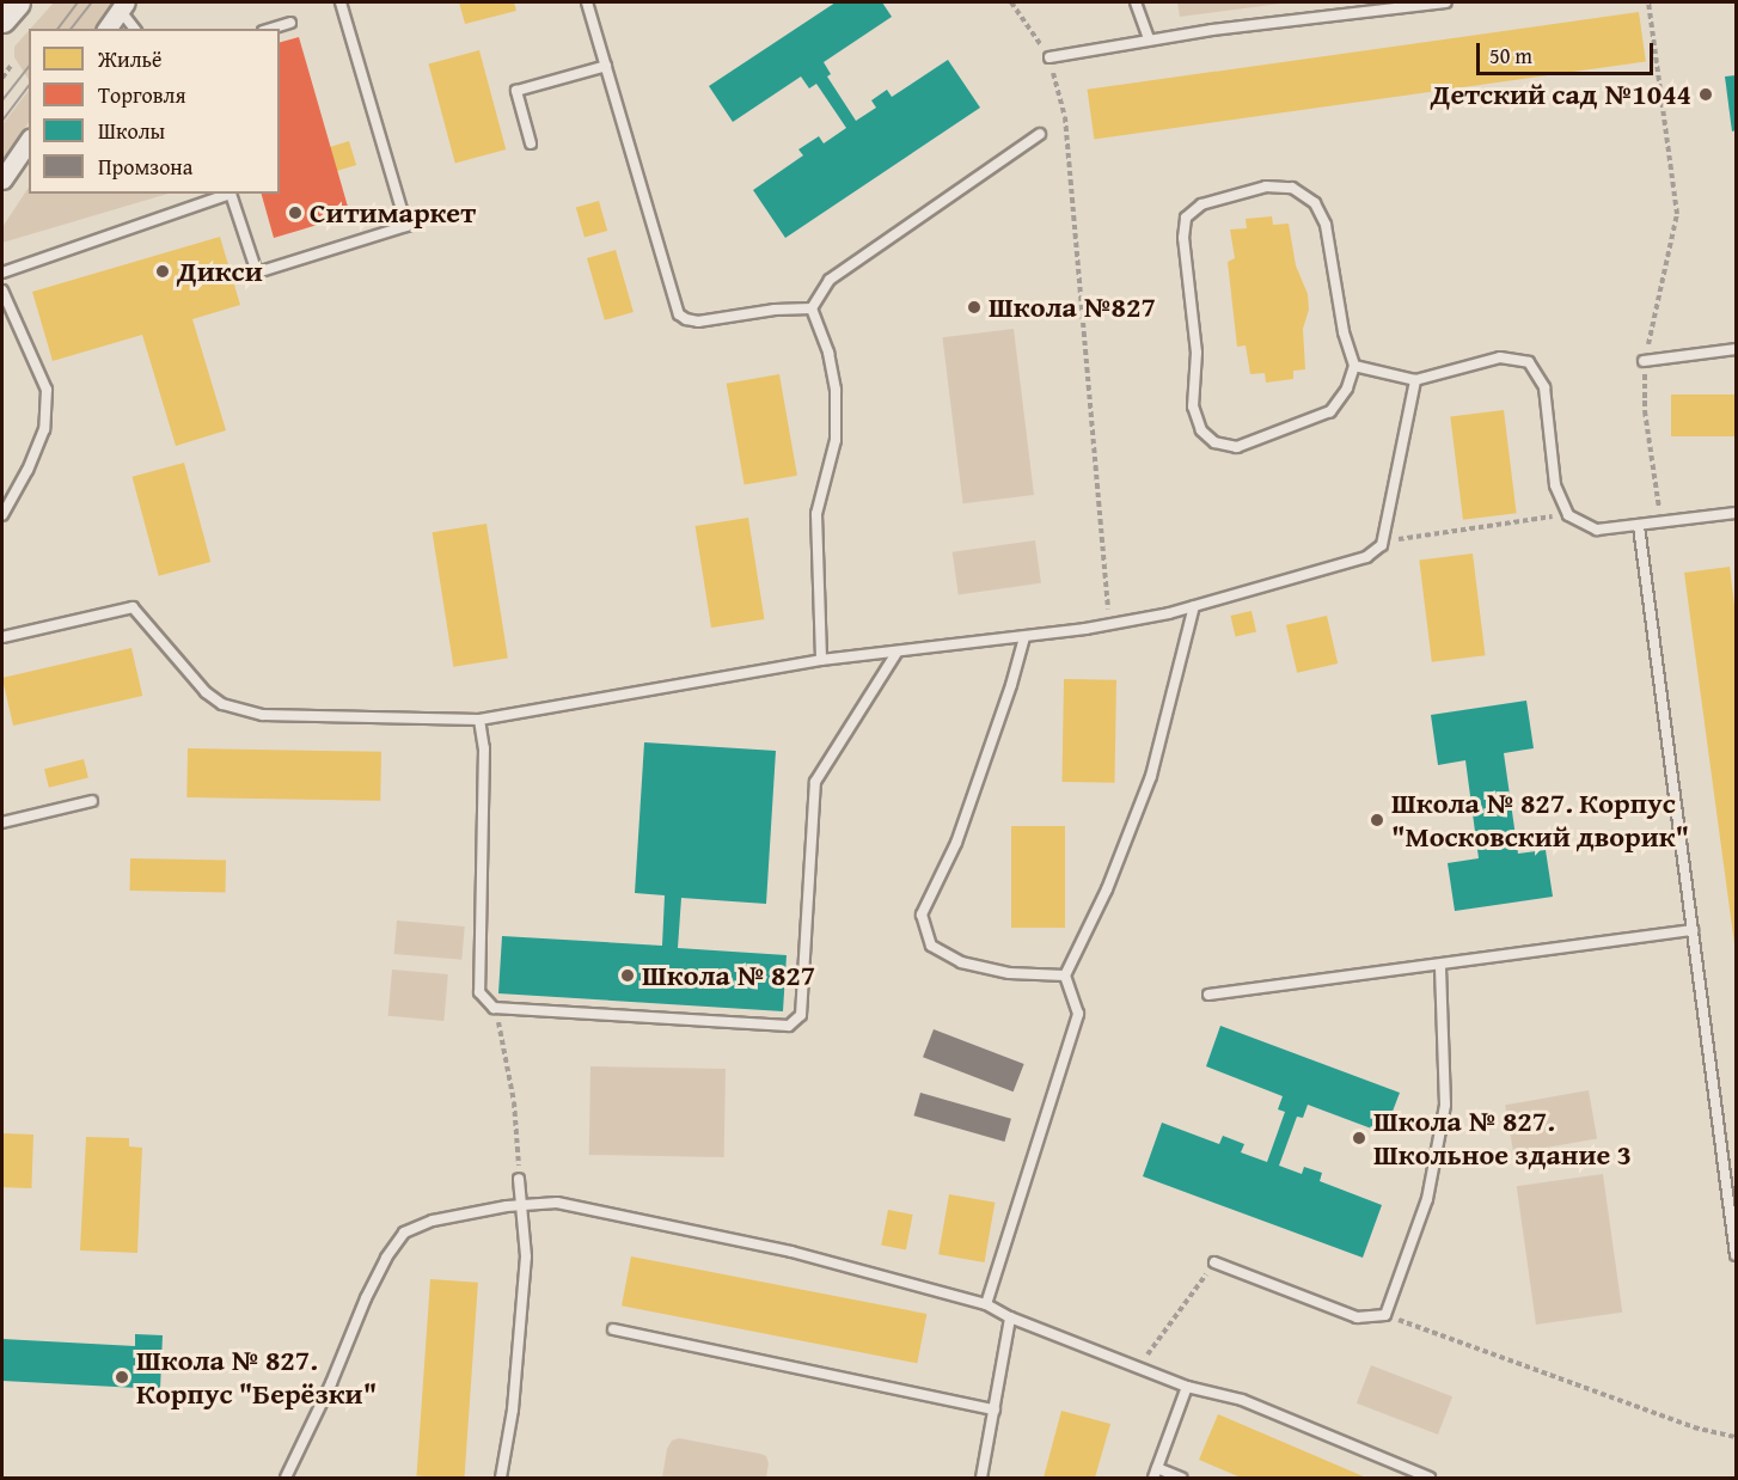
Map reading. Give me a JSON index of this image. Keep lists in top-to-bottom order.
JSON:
{
  "places": [
    "Детский сад №1044",
    "Ситимаркет",
    "Дикси",
    "Школа №827",
    "Школа № 827. Корпус \"Московский дворик\"",
    "Школа № 827",
    "Школа № 827. Школьное здание 3",
    "Школа № 827. Корпус \"Берёзки\""
  ],
  "legend": [
    "Жильё",
    "Торговля",
    "Школы",
    "Промзона"
  ],
  "scale_bar": "50 m"
}
